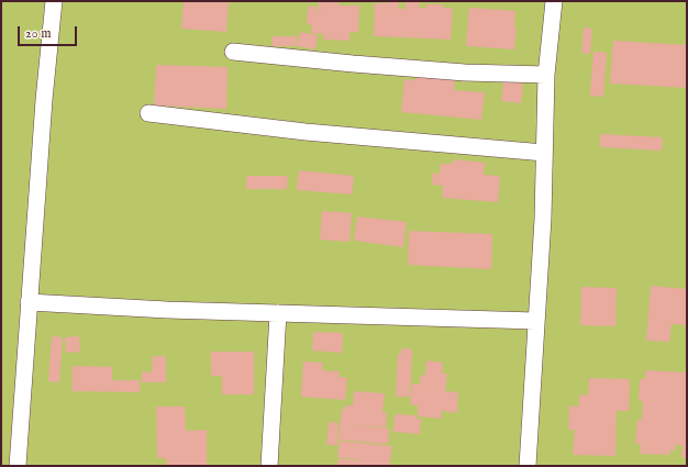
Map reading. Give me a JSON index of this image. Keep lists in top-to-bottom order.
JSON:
{
  "scale_bar": "20 m"
}
